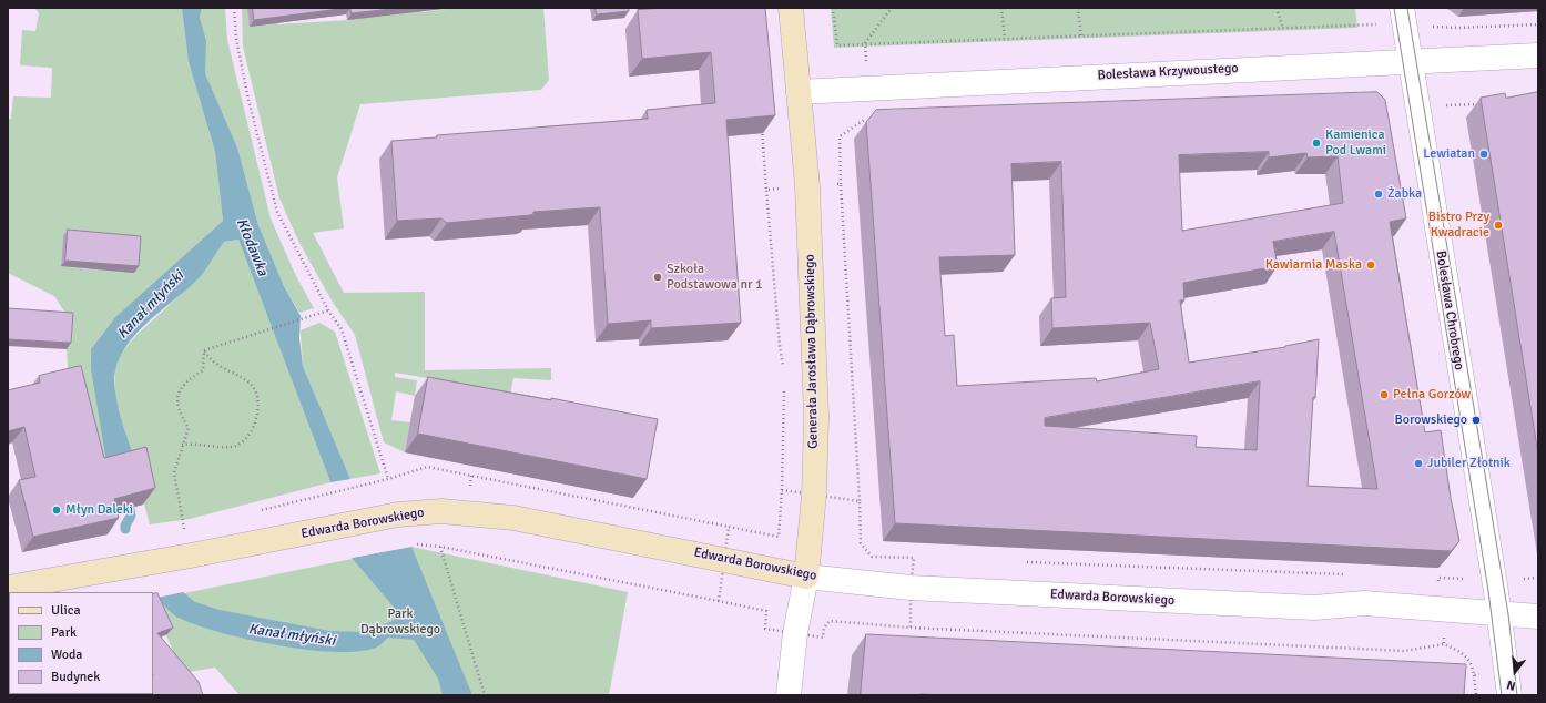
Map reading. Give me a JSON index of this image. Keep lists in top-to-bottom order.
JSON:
{
  "streets": {
    "main road": ["Generała Jarosława Dąbrowskiego", "Edwarda Borowskiego"],
    "street": ["Bolesława Krzywoustego", "Bolesława Chrobrego"]
  },
  "crossings": [
    ["Bolesława Krzywoustego", "Bolesława Chrobrego"],
    ["Bolesława Krzywoustego", "Generała Jarosława Dąbrowskiego"],
    ["Bolesława Chrobrego", "Edwarda Borowskiego"],
    ["Generała Jarosława Dąbrowskiego", "Edwarda Borowskiego"]
  ],
  "water": ["Kłodawka", "Kanał młyński"],
  "parks": ["Park Dąbrowskiego"],
  "places": [
    "Kamienica Pod Lwami",
    "Lewiatan",
    "Żabka",
    "Bistro Przy Kwadracie",
    "Kawiarnia Maska",
    "Szkoła Podstawowa nr 1",
    "Pełna Gorzów",
    "Borowskiego",
    "Jubiler Złotnik",
    "Młyn Daleki"
  ],
  "legend": [
    "Ulica",
    "Park",
    "Woda",
    "Budynek"
  ],
  "north": "bottom"
}
